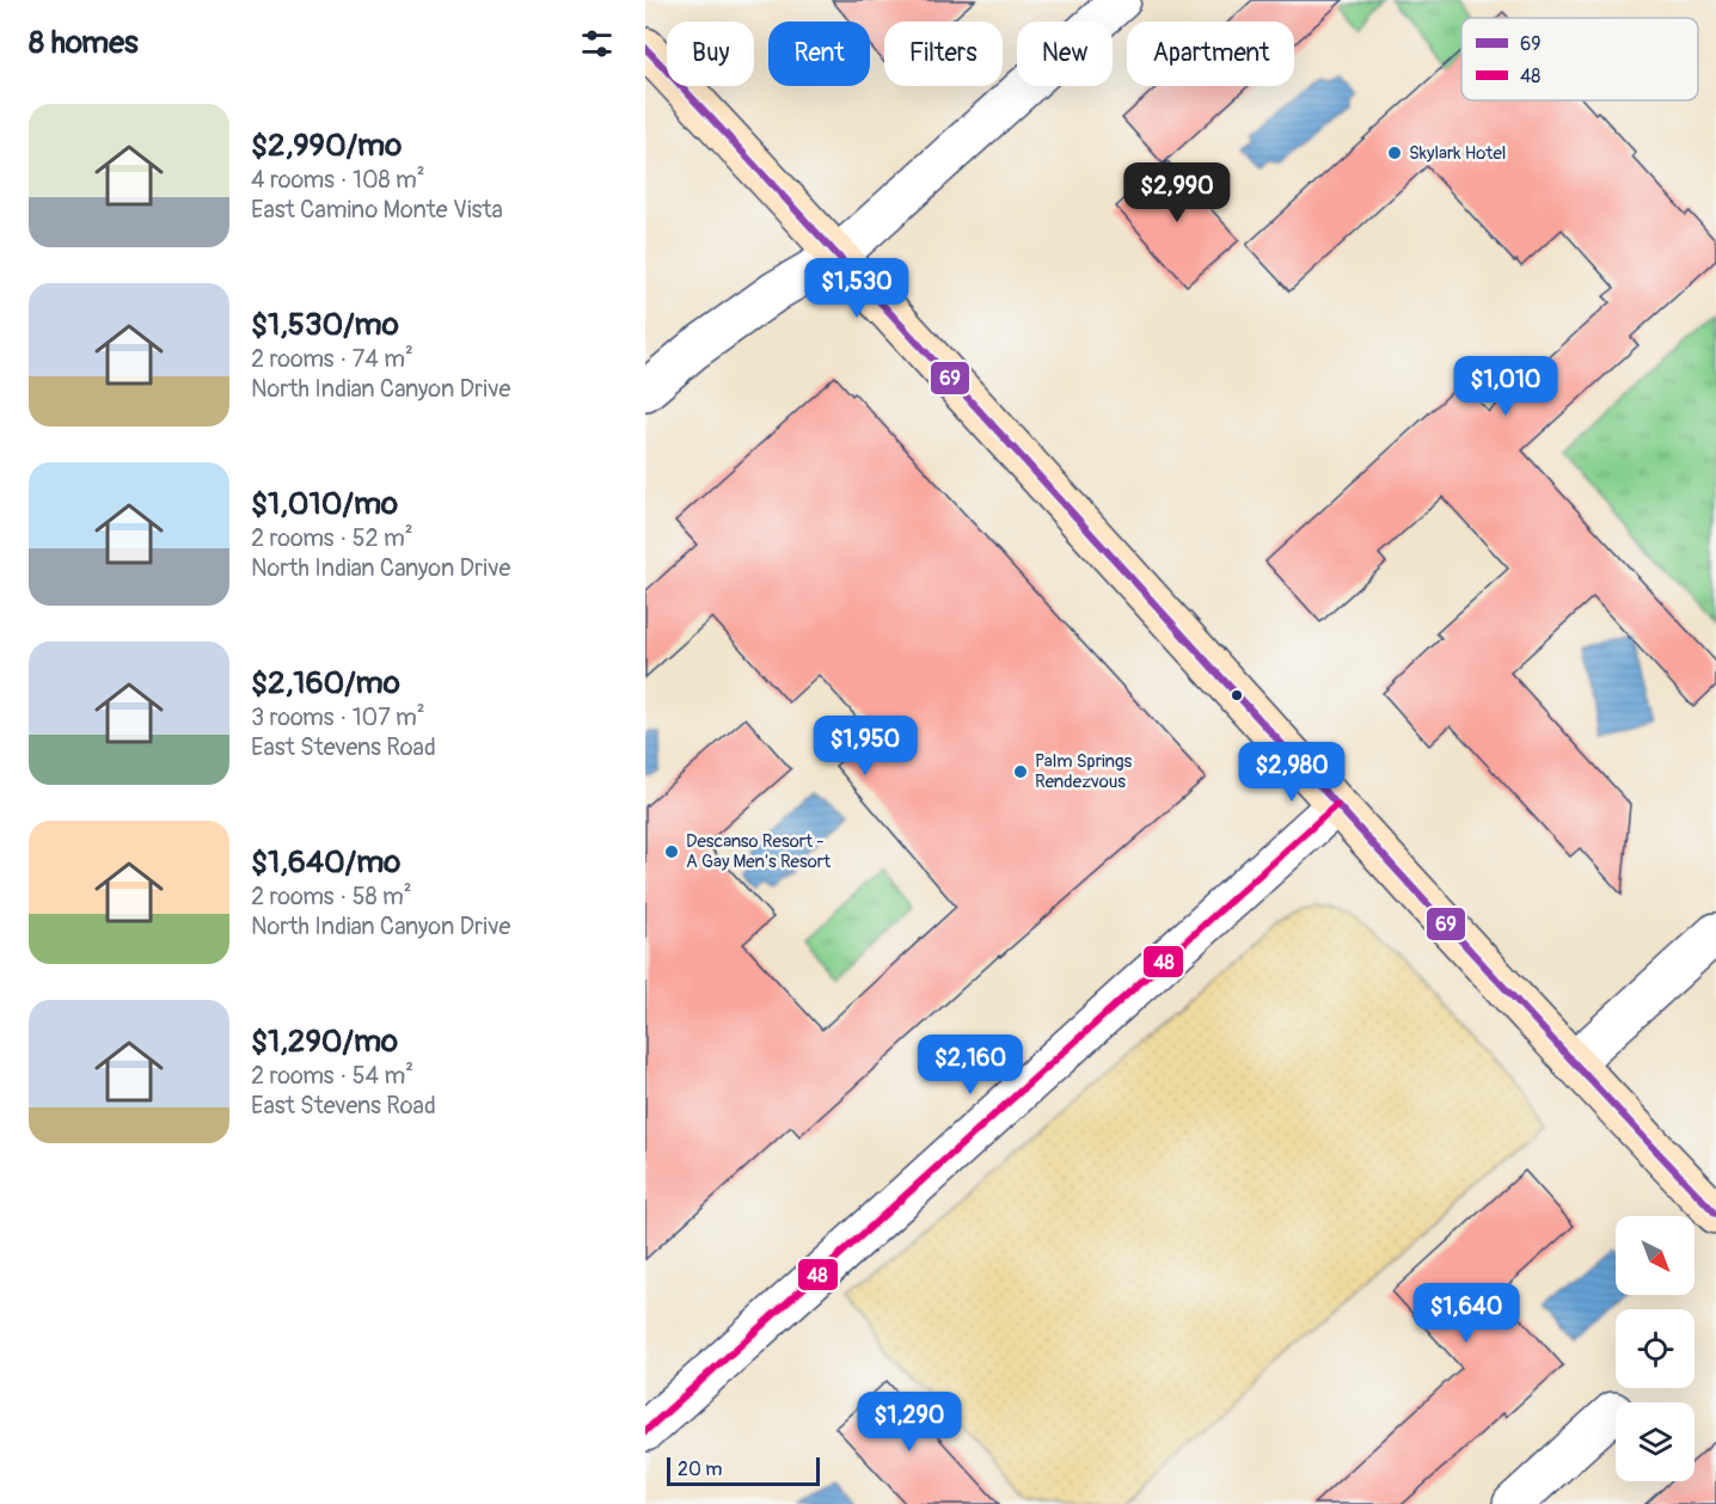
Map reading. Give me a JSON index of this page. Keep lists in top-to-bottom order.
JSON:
{
  "places": ["Skylark Hotel", "Palm Springs Rendezvous", "Descanso Resort - A Gay Men's Resort"],
  "lines": ["transit line 69", "transit line 48"],
  "legend": ["69", "48"],
  "scale_bar": "20 m",
  "north": "bottom right",
  "page": {
    "heading": "8 homes",
    "chip": [
      "Buy",
      "Rent",
      "Filters",
      "New",
      "Apartment"
    ],
    "list": [
      {
        "name": "$2,990/mo",
        "note": "4 rooms · 108 m² · East Camino Monte Vista"
      },
      {
        "name": "$1,530/mo",
        "note": "2 rooms · 74 m² · North Indian Canyon Drive"
      },
      {
        "name": "$1,010/mo",
        "note": "2 rooms · 52 m² · North Indian Canyon Drive"
      },
      {
        "name": "$2,160/mo",
        "note": "3 rooms · 107 m² · East Stevens Road"
      },
      {
        "name": "$1,640/mo",
        "note": "2 rooms · 58 m² · North Indian Canyon Drive"
      },
      {
        "name": "$1,290/mo",
        "note": "2 rooms · 54 m² · East Stevens Road"
      }
    ],
    "price": [
      "$2,990",
      "$1,530",
      "$1,010",
      "$1,950",
      "$2,980",
      "$2,160",
      "$1,640",
      "$1,290"
    ],
    "scale": "20 m"
  }
}
